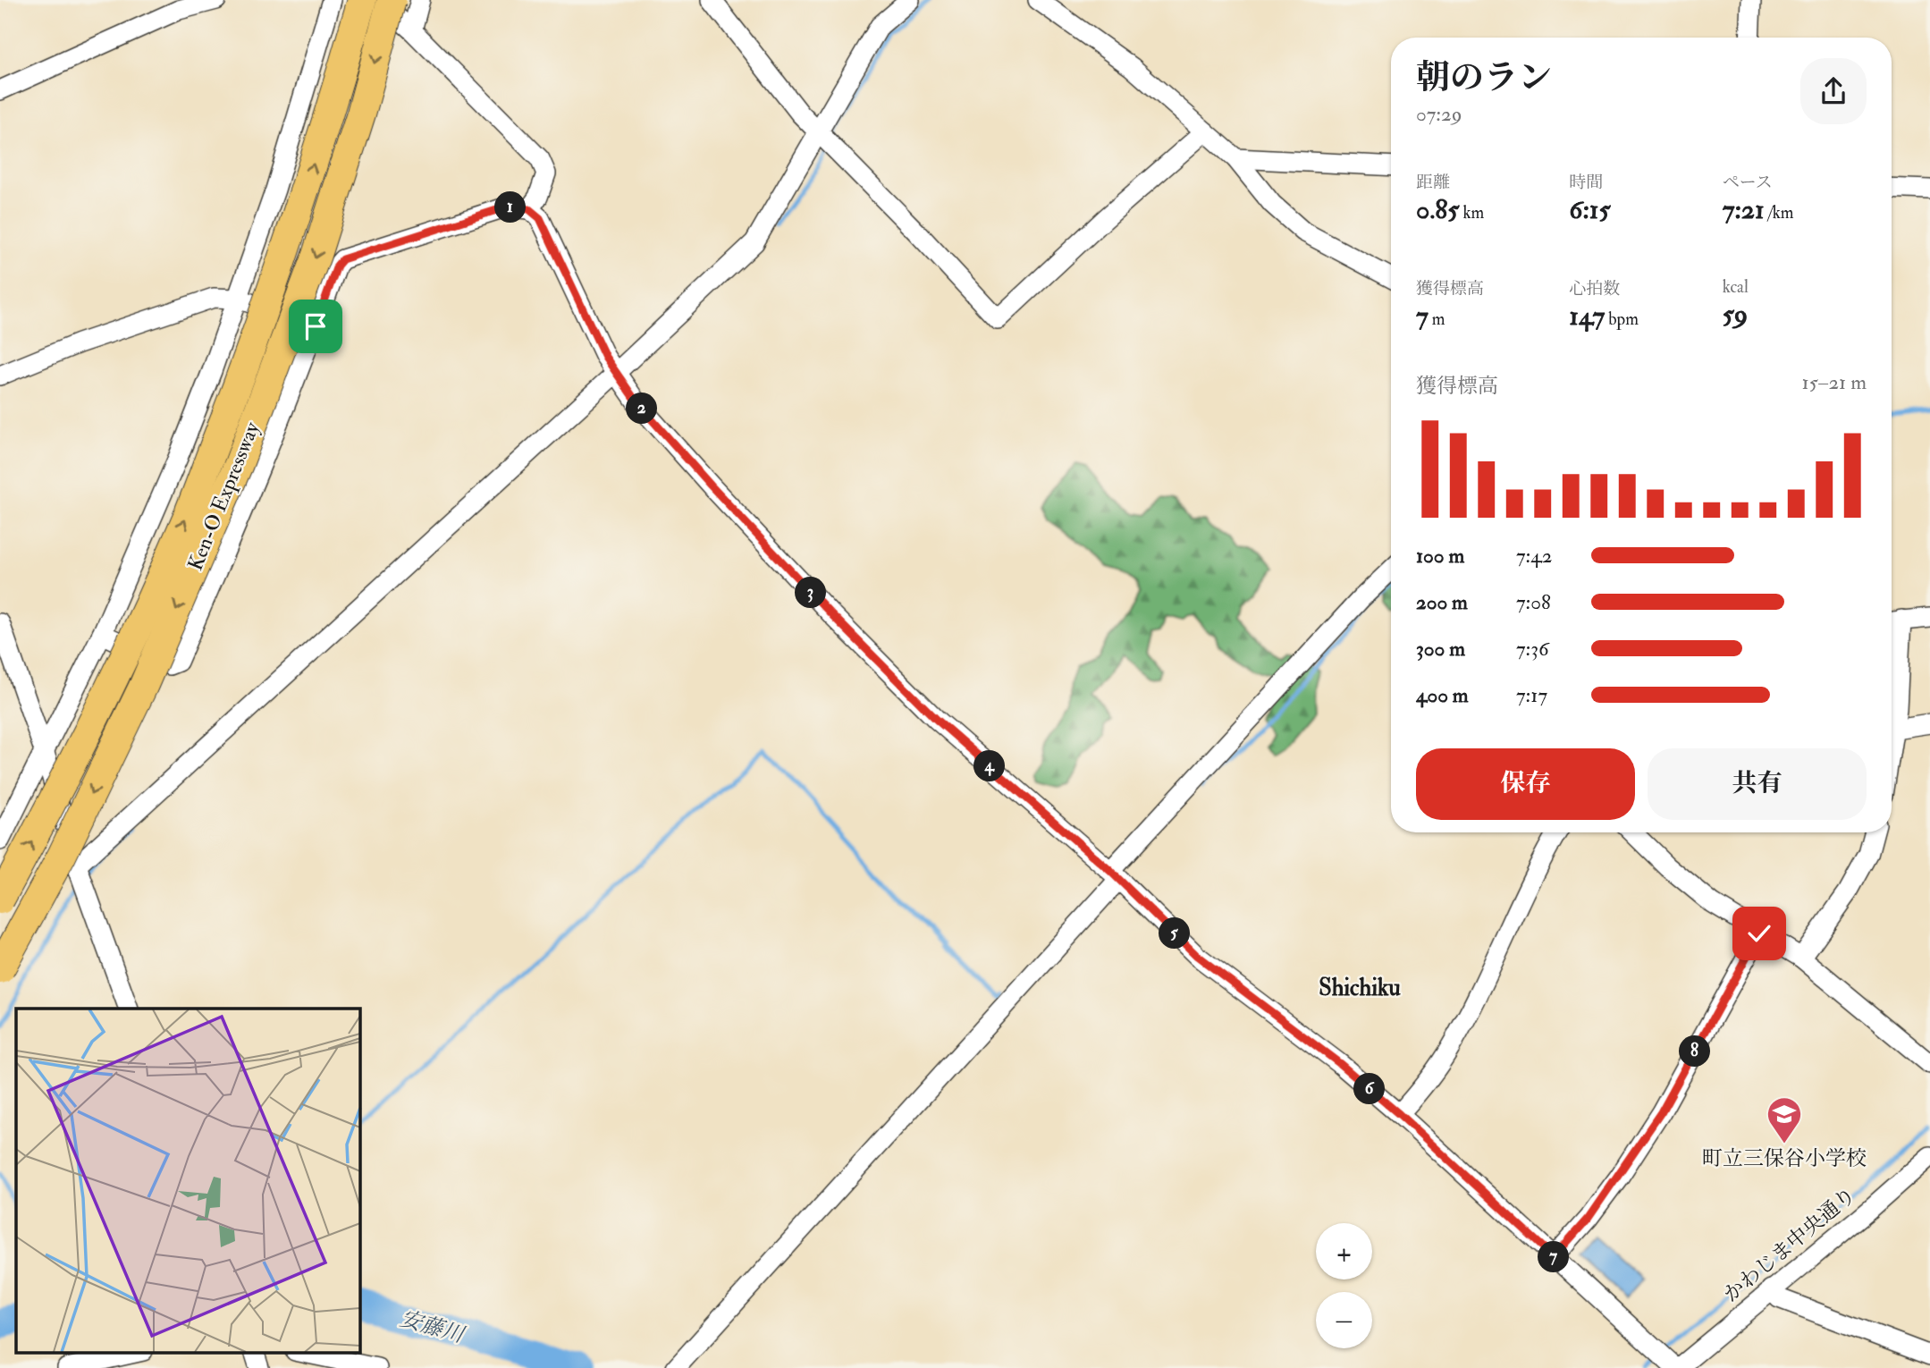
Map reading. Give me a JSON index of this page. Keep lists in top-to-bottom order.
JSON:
{
  "streets": {
    "highway": ["Ken-O Expressway"],
    "street": ["かわじま中央通り"]
  },
  "districts": ["Shichiku"],
  "water": ["安藤川"],
  "places": {
    "school or university": ["町立三保谷小学校"]
  },
  "page": {
    "heading": ["朝のラン", "07:29"],
    "stats": [
      ["距離", "0.85 km"],
      ["時間", "6:15"],
      ["ペース", "7:21 /km"],
      ["獲得標高", "7 m"],
      ["心拍数", "147 bpm"],
      ["kcal", "59"]
    ],
    "pins": [
      "1",
      "2",
      "3",
      "4",
      "5",
      "8",
      "6",
      "7"
    ],
    "chart": ["獲得標高", "15–21 m"],
    "list": [
      {
        "name": "100 m",
        "note": "7:42"
      },
      {
        "name": "200 m",
        "note": "7:08"
      },
      {
        "name": "300 m",
        "note": "7:36"
      },
      {
        "name": "400 m",
        "note": "7:17"
      }
    ],
    "buttons": ["保存", "共有"],
    "map_buttons": ["+", "−"]
  }
}
